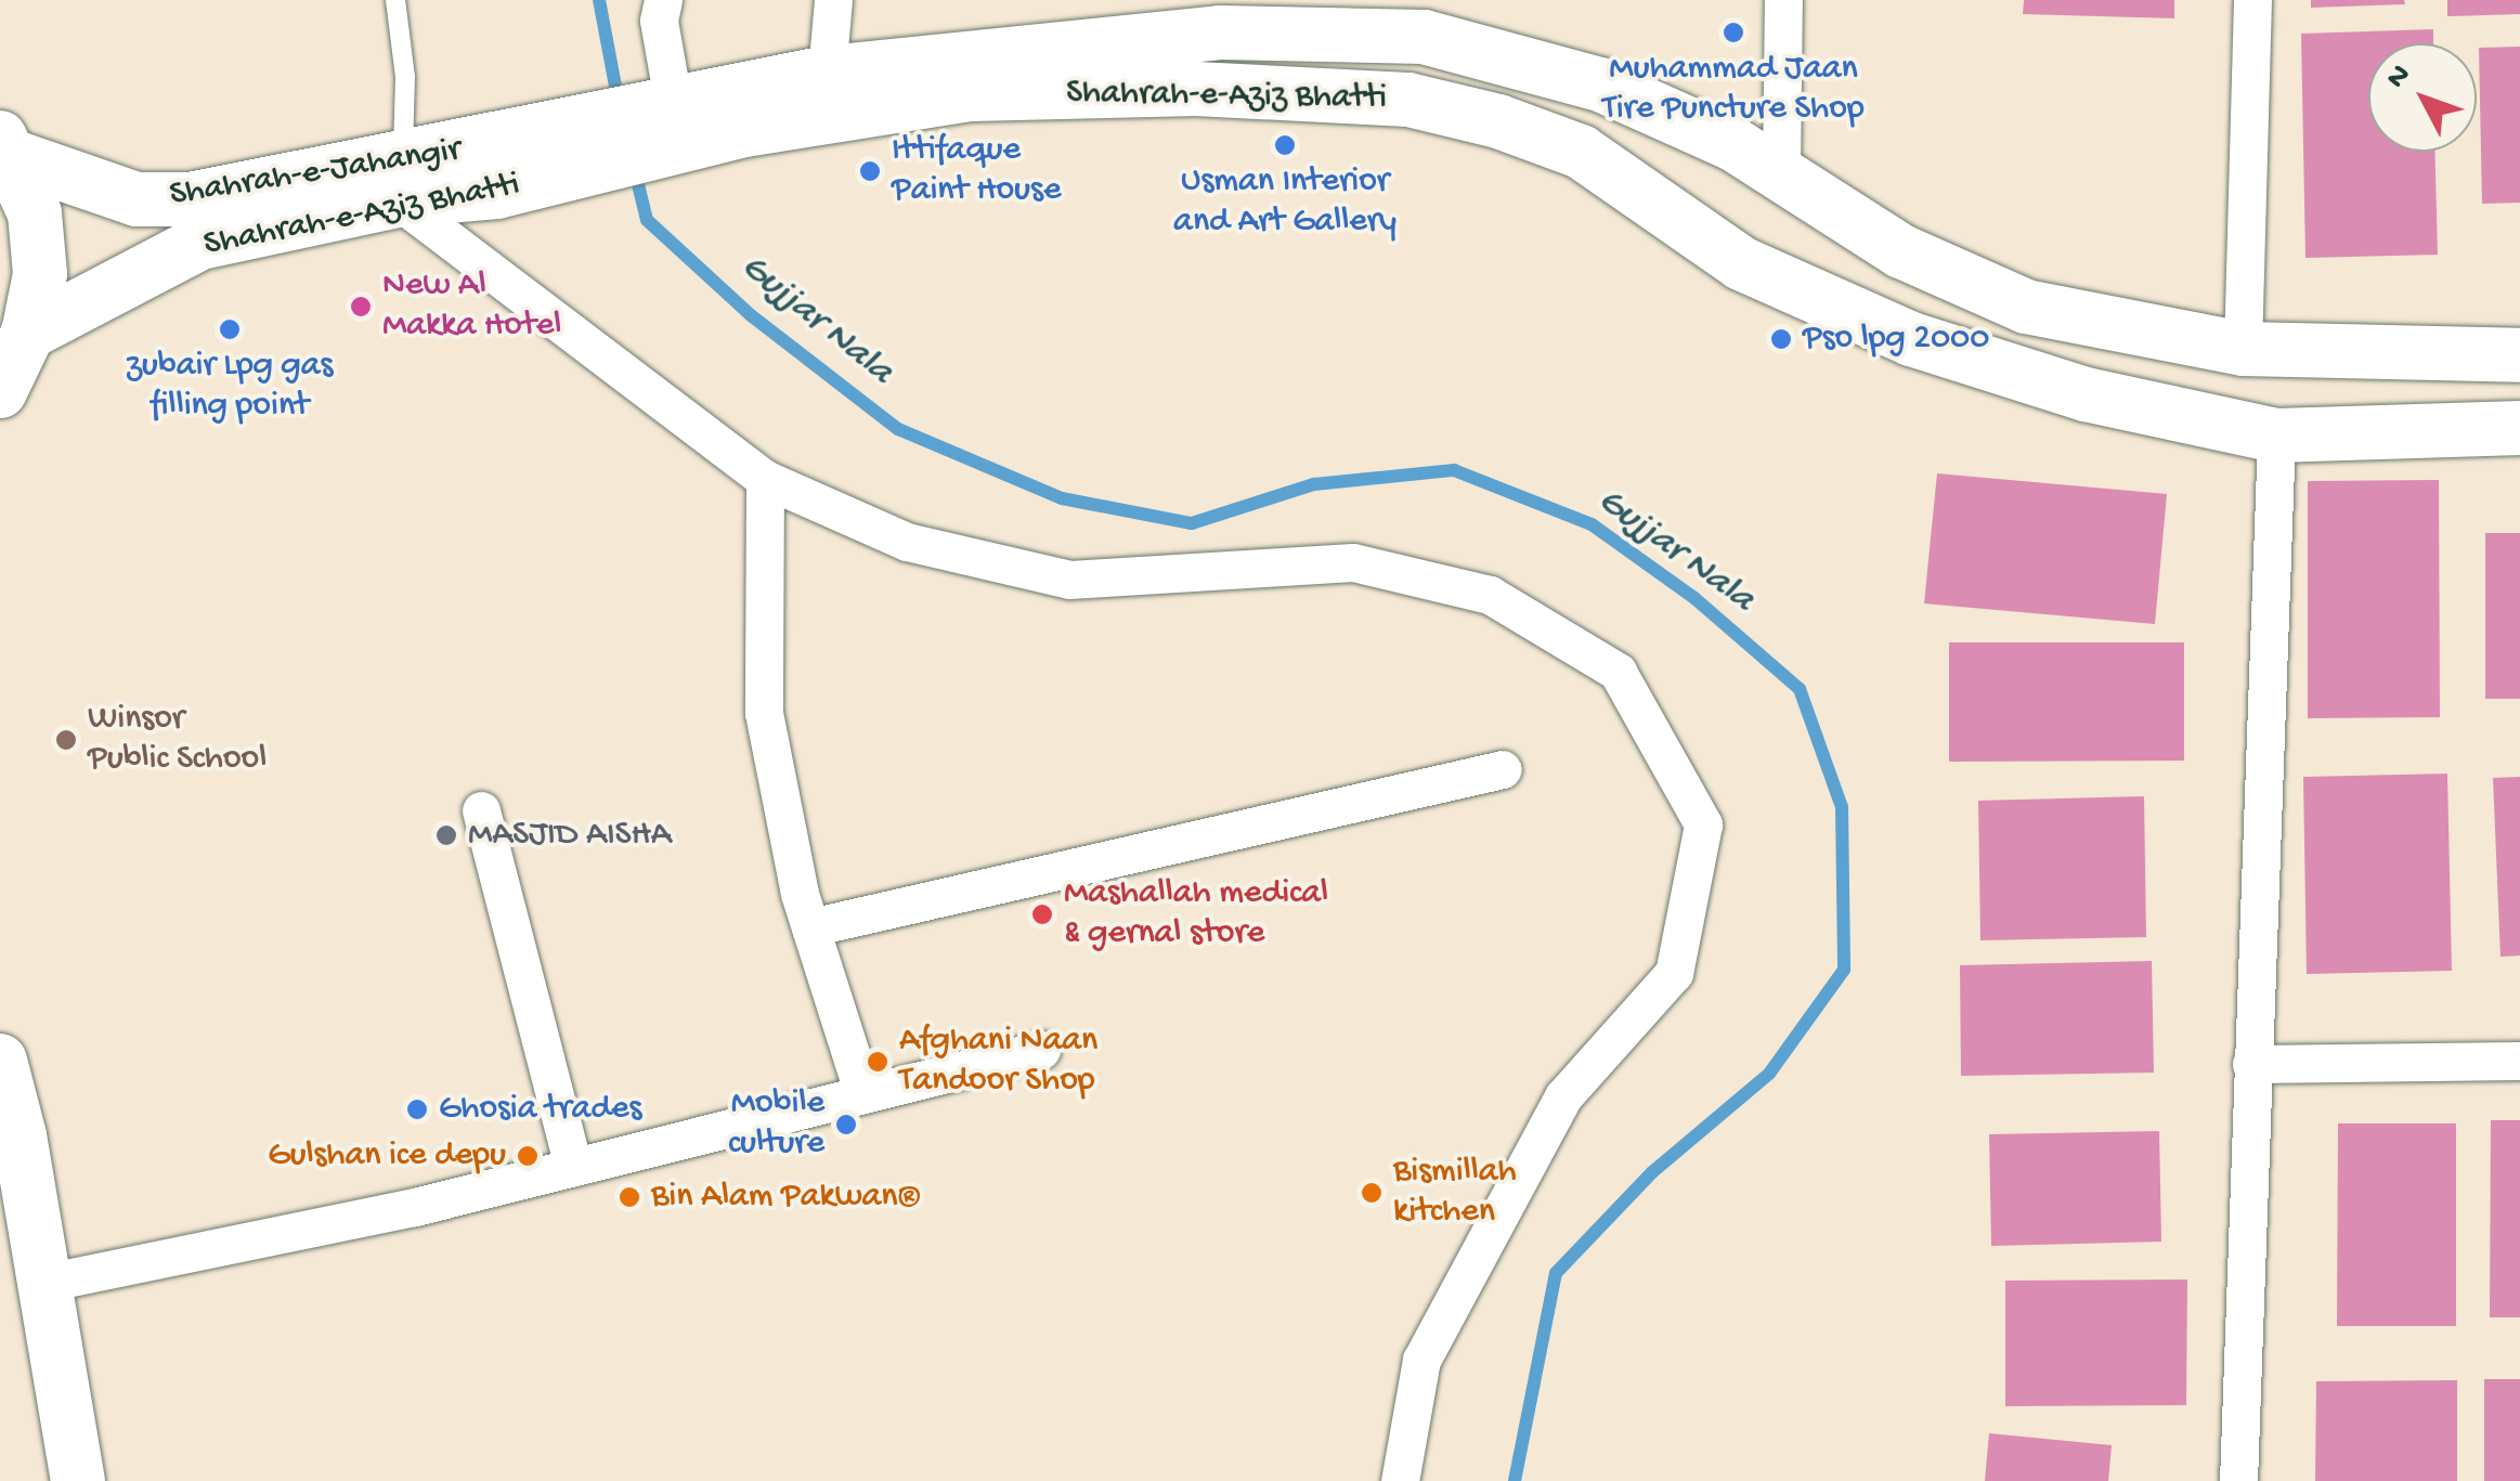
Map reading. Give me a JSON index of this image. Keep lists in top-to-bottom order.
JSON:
{
  "streets": {
    "main road": ["Shahrah-e-Aziz Bhatti", "Shahrah-e-Jahangir"]
  },
  "crossings": [
    ["Shahrah-e-Aziz Bhatti", "Shahrah-e-Jahangir"]
  ],
  "water": ["Gujjar Nala"],
  "places": [
    "Muhammad Jaan Tire Puncture Shop",
    "Usman Interior and Art Gallery",
    "Ittifaque Paint House",
    "New Al Makka Hotel",
    "zubair Lpg gas filling point",
    "Pso lpg 2000",
    "Winsor Public School",
    "MASJID AISHA",
    "Mashallah medical & gernal store",
    "Afghani Naan Tandoor Shop",
    "Ghosia trades",
    "Mobile culture",
    "Gulshan ice depu",
    "Bismillah kitchen",
    "Bin Alam Pakwan®"
  ],
  "north": "top left"
}
